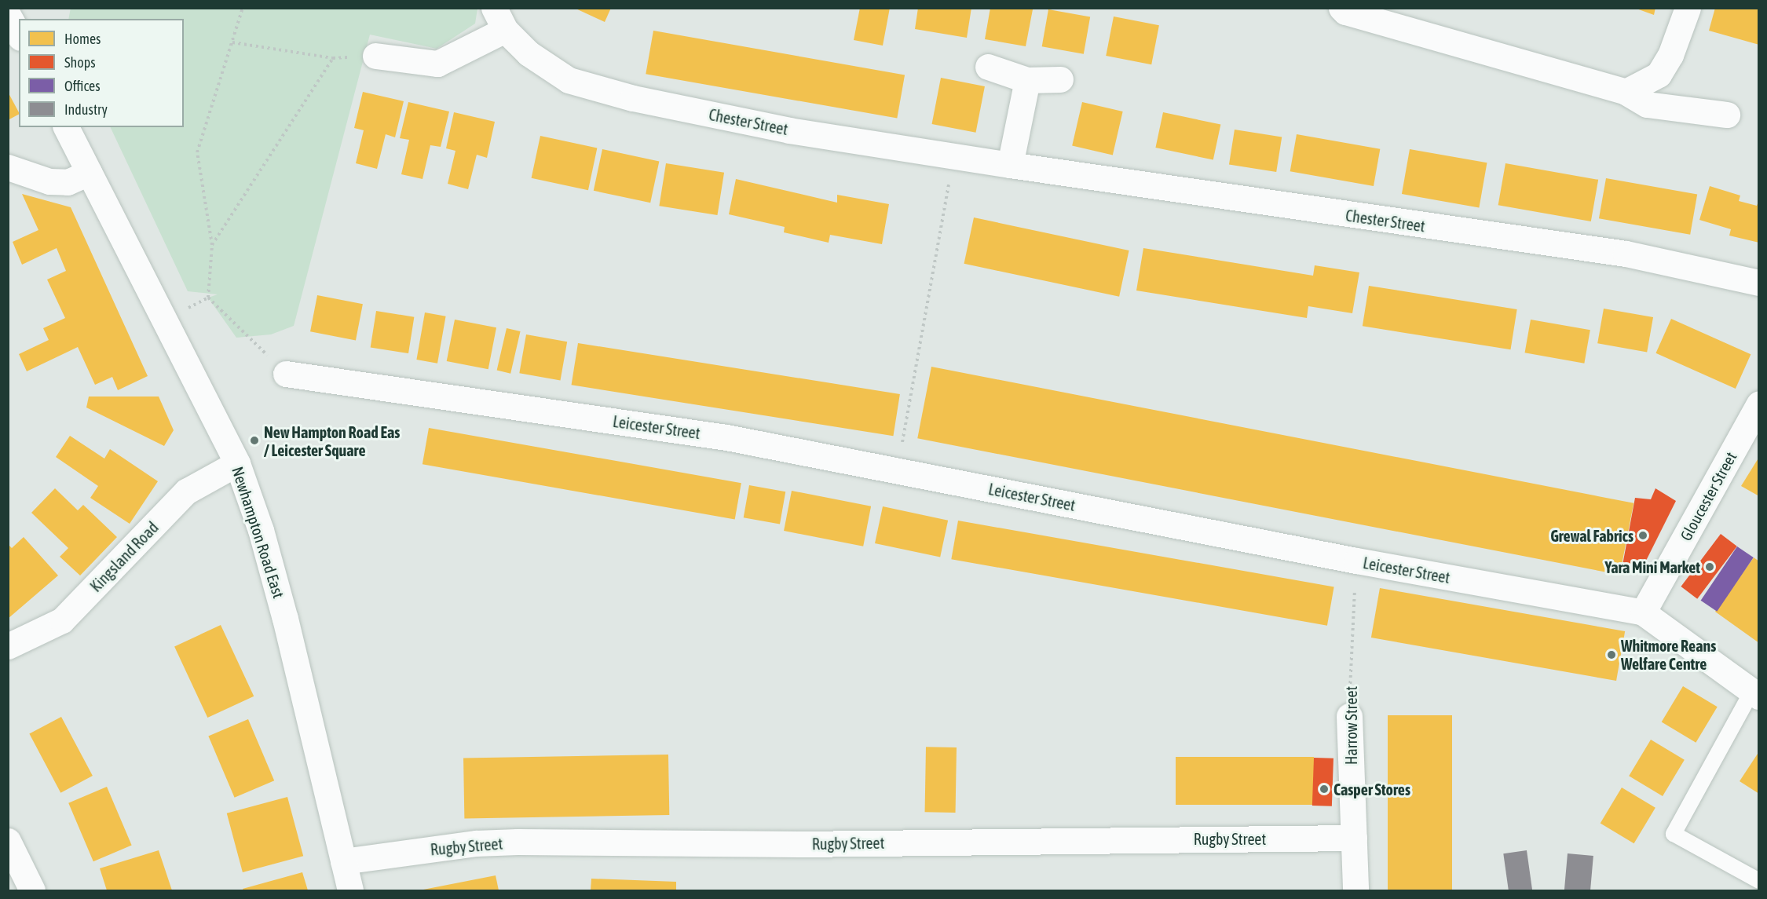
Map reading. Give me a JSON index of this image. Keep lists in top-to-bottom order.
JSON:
{
  "streets": {
    "street": [
      "Chester Street",
      "Leicester Street",
      "Gloucester Street",
      "Newhampton Road East",
      "Kingsland Road",
      "Harrow Street",
      "Rugby Street"
    ]
  },
  "crossings": [
    ["Leicester Street", "Gloucester Street"],
    ["Leicester Street", "Harrow Street"],
    ["Newhampton Road East", "Kingsland Road"],
    ["Newhampton Road East", "Rugby Street"],
    ["Harrow Street", "Rugby Street"]
  ],
  "places": [
    "New Hampton Road Eas / Leicester Square",
    "Grewal Fabrics",
    "Yara Mini Market",
    "Whitmore Reans Welfare Centre",
    "Casper Stores"
  ],
  "legend": [
    "Homes",
    "Shops",
    "Offices",
    "Industry"
  ]
}
